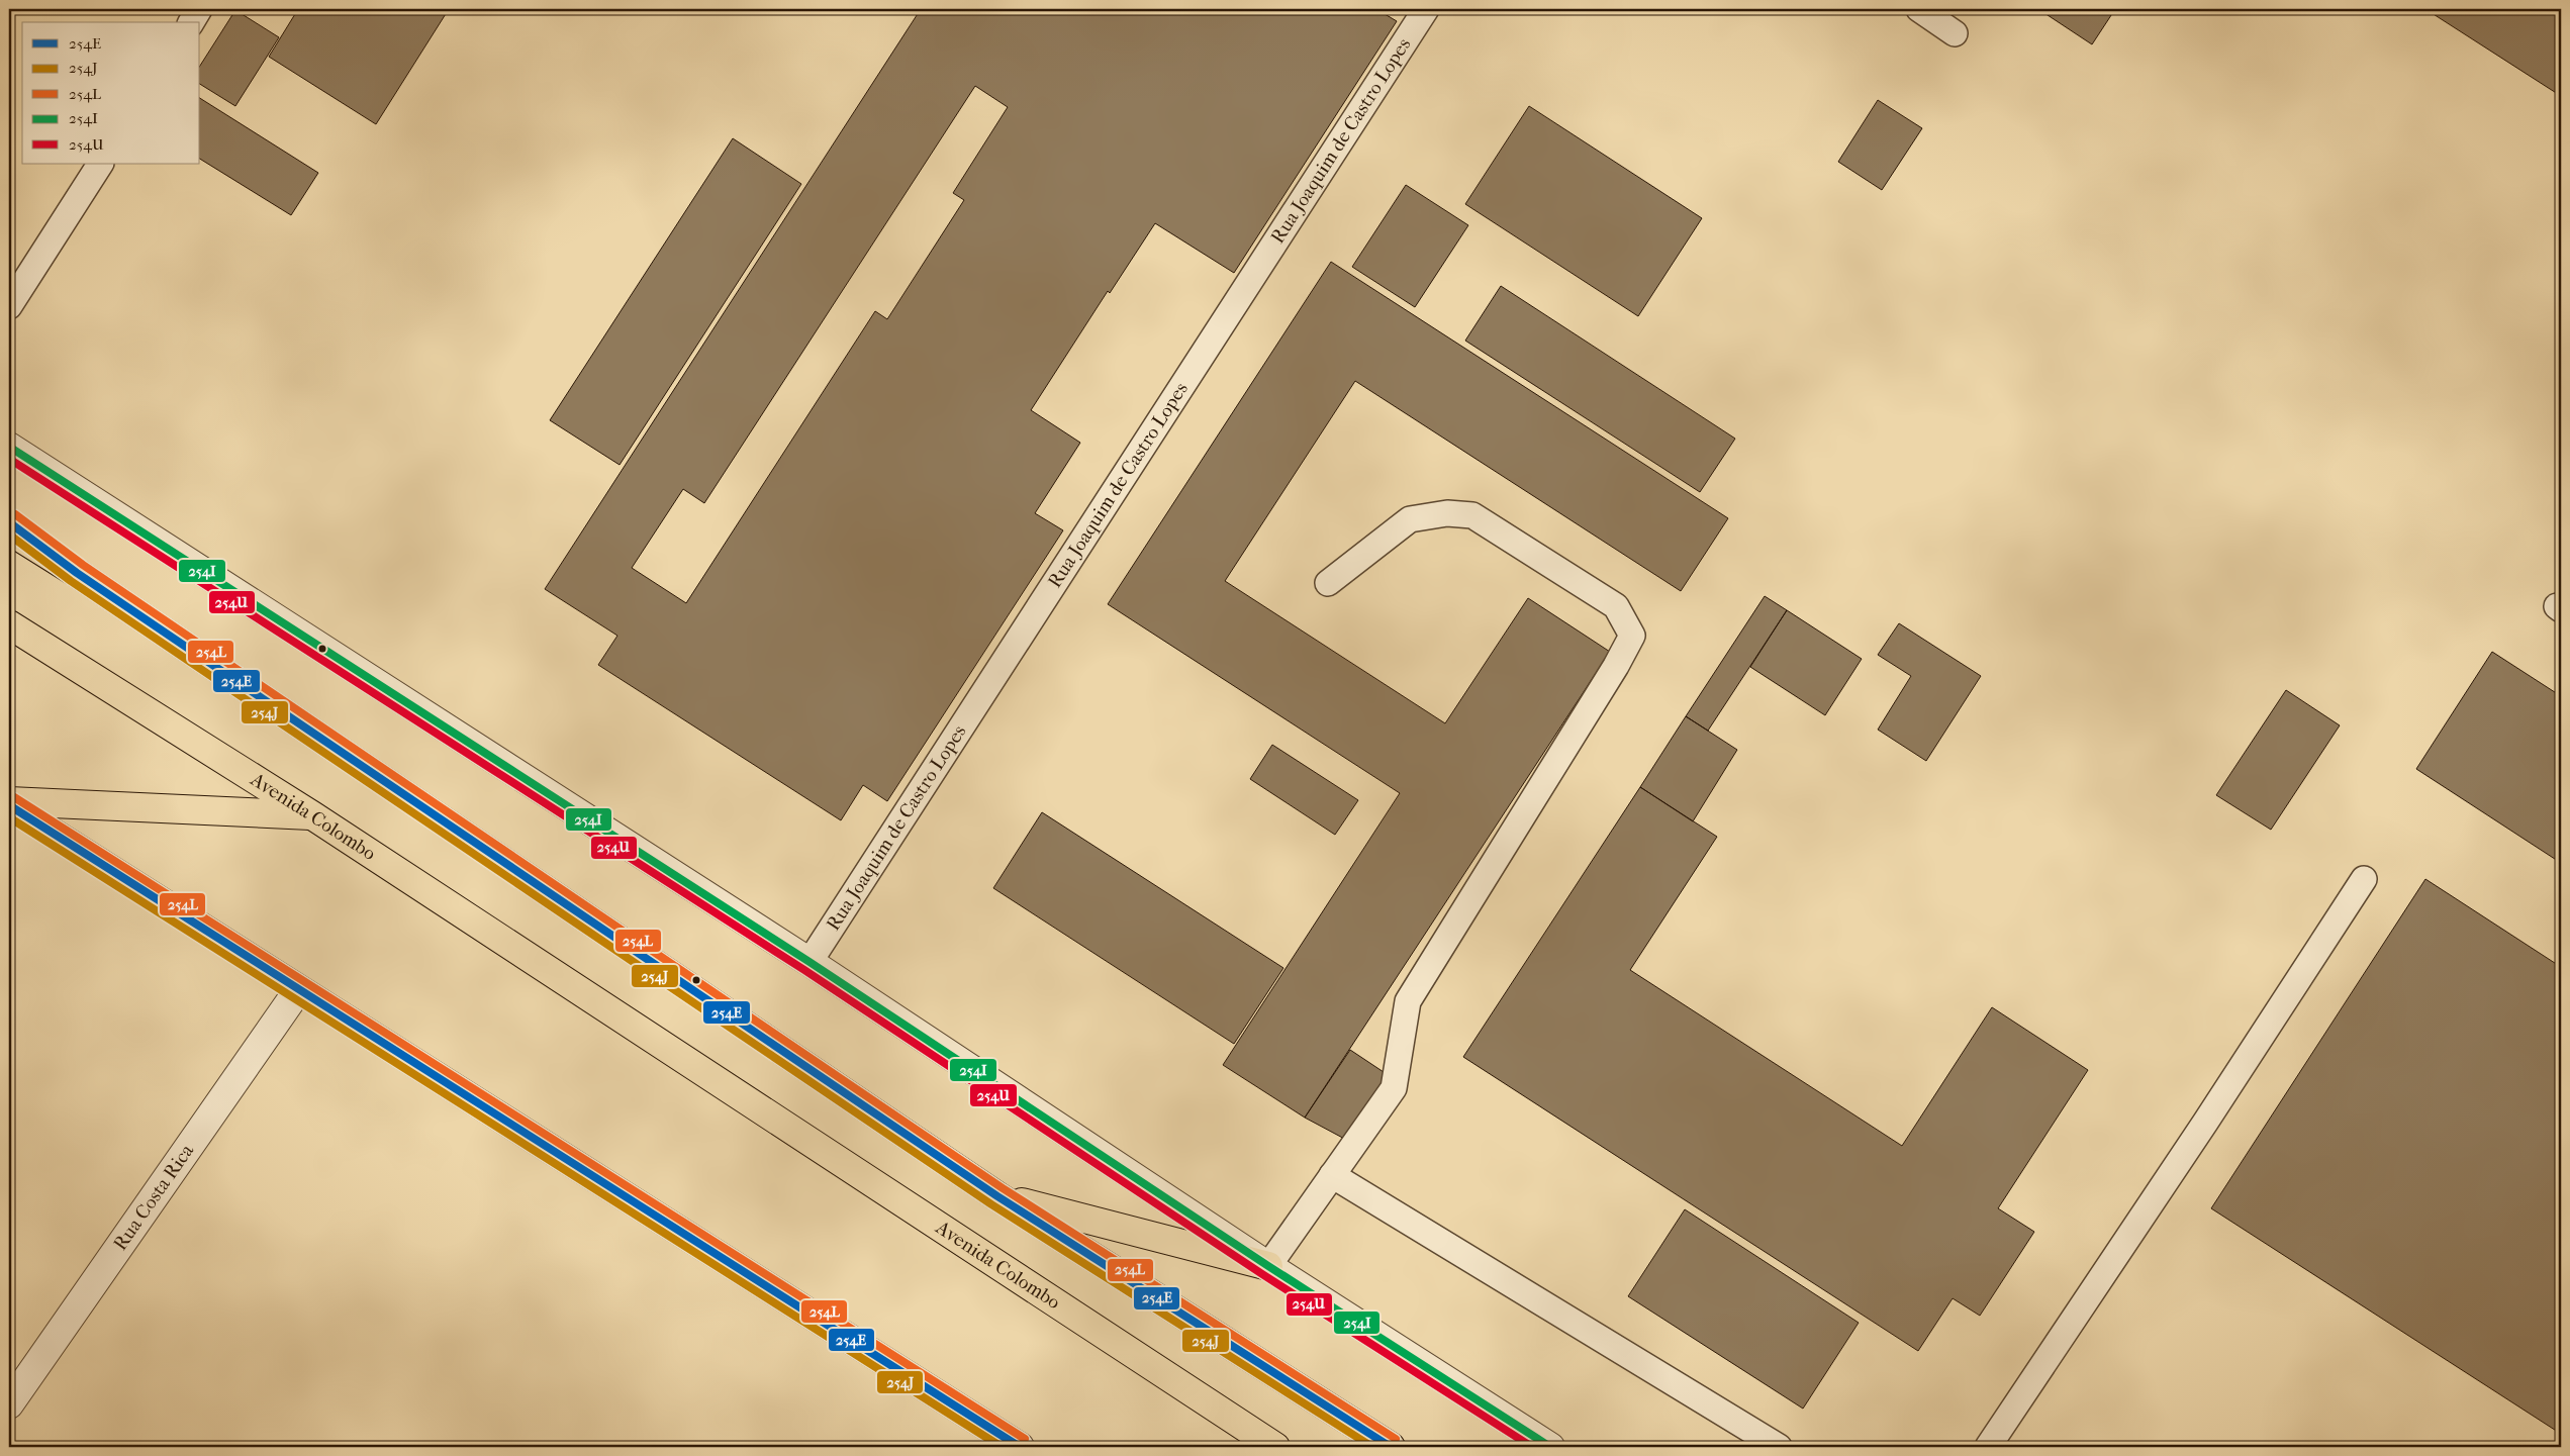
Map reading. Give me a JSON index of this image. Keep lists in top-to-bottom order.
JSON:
{
  "streets": {
    "main road": ["Avenida Colombo"],
    "street": ["Rua Costa Rica"],
    "lane": ["Rua Joaquim de Castro Lopes"]
  },
  "lines": [
    "transit line 254I",
    "transit line 254U",
    "transit line 254L",
    "transit line 254E",
    "transit line 254J"
  ],
  "legend": [
    "254E",
    "254J",
    "254L",
    "254I",
    "254U"
  ]
}
